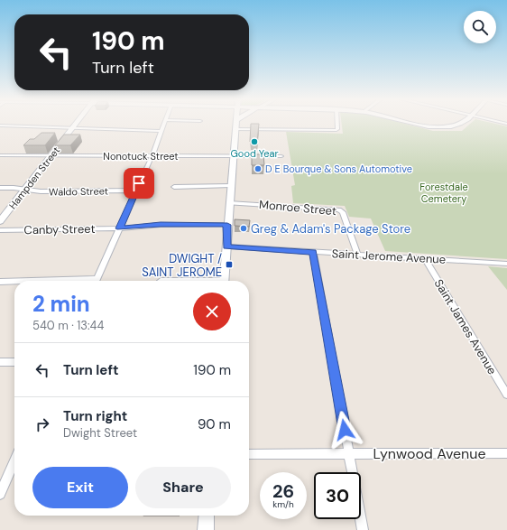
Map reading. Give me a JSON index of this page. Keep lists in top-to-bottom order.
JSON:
{
  "streets": {
    "main road": ["Hampden Street"],
    "street": [
      "Nonotuck Street",
      "Waldo Street",
      "Monroe Street",
      "Canby Street",
      "Saint Jerome Avenue",
      "Saint James Avenue",
      "Lynwood Avenue"
    ]
  },
  "crossings": [
    ["Nonotuck Street", "Hampden Street"],
    ["Hampden Street", "Waldo Street"],
    ["Monroe Street", "Saint Jerome Avenue"],
    ["Saint Jerome Avenue", "Saint James Avenue"]
  ],
  "parks": ["Forestdale Cemetery"],
  "places": {
    "other": ["Good Year", "D E Bourque & Sons Automotive", "Greg & Adam's Package Store"],
    "transit": ["DWIGHT / SAINT JEROME"]
  },
  "page": {
    "turn": ["190 m", "Turn left"],
    "heading": ["2 min", "540 m · 13:44"],
    "list": [
      {
        "name": "Turn left",
        "value": "190 m"
      },
      {
        "name": "Turn right",
        "note": "Dwight Street",
        "value": "90 m"
      }
    ],
    "buttons": ["Exit", "Share"],
    "speed": "26 km/h",
    "limit": "30"
  }
}
